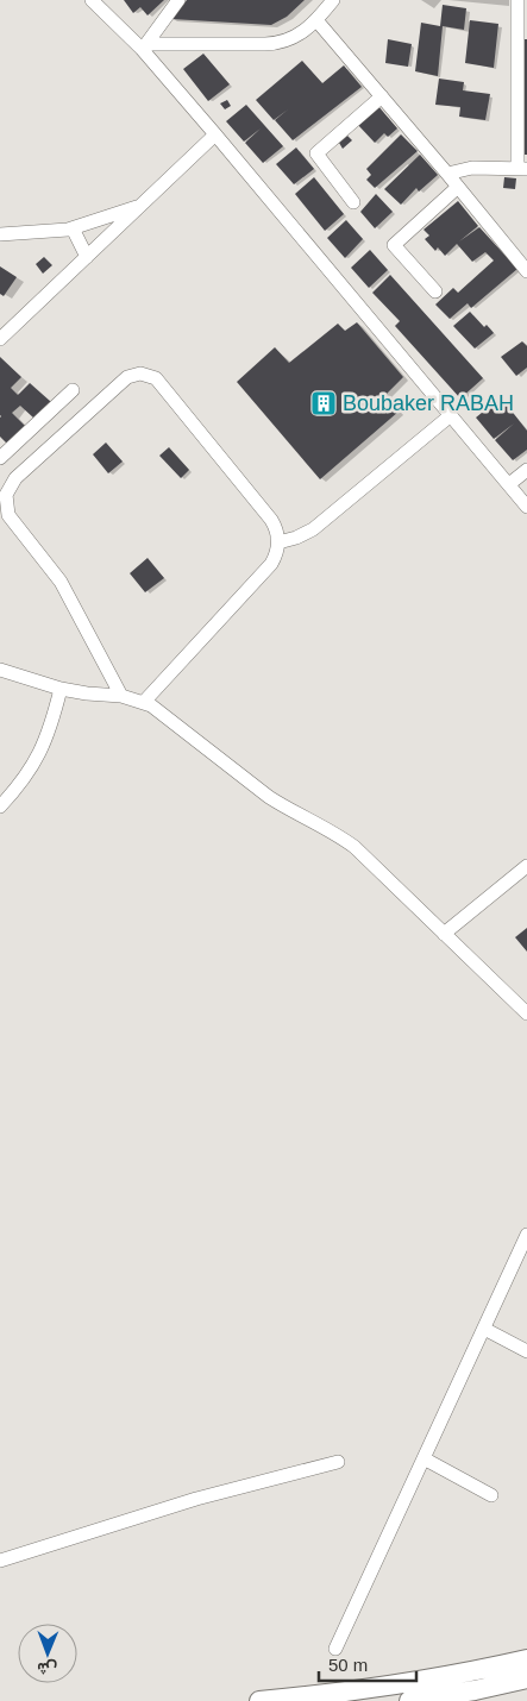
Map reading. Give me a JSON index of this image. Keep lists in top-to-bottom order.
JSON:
{
  "places": {
    "building": ["Boubaker RABAH"]
  },
  "scale_bar": "50 m",
  "north": "bottom"
}
